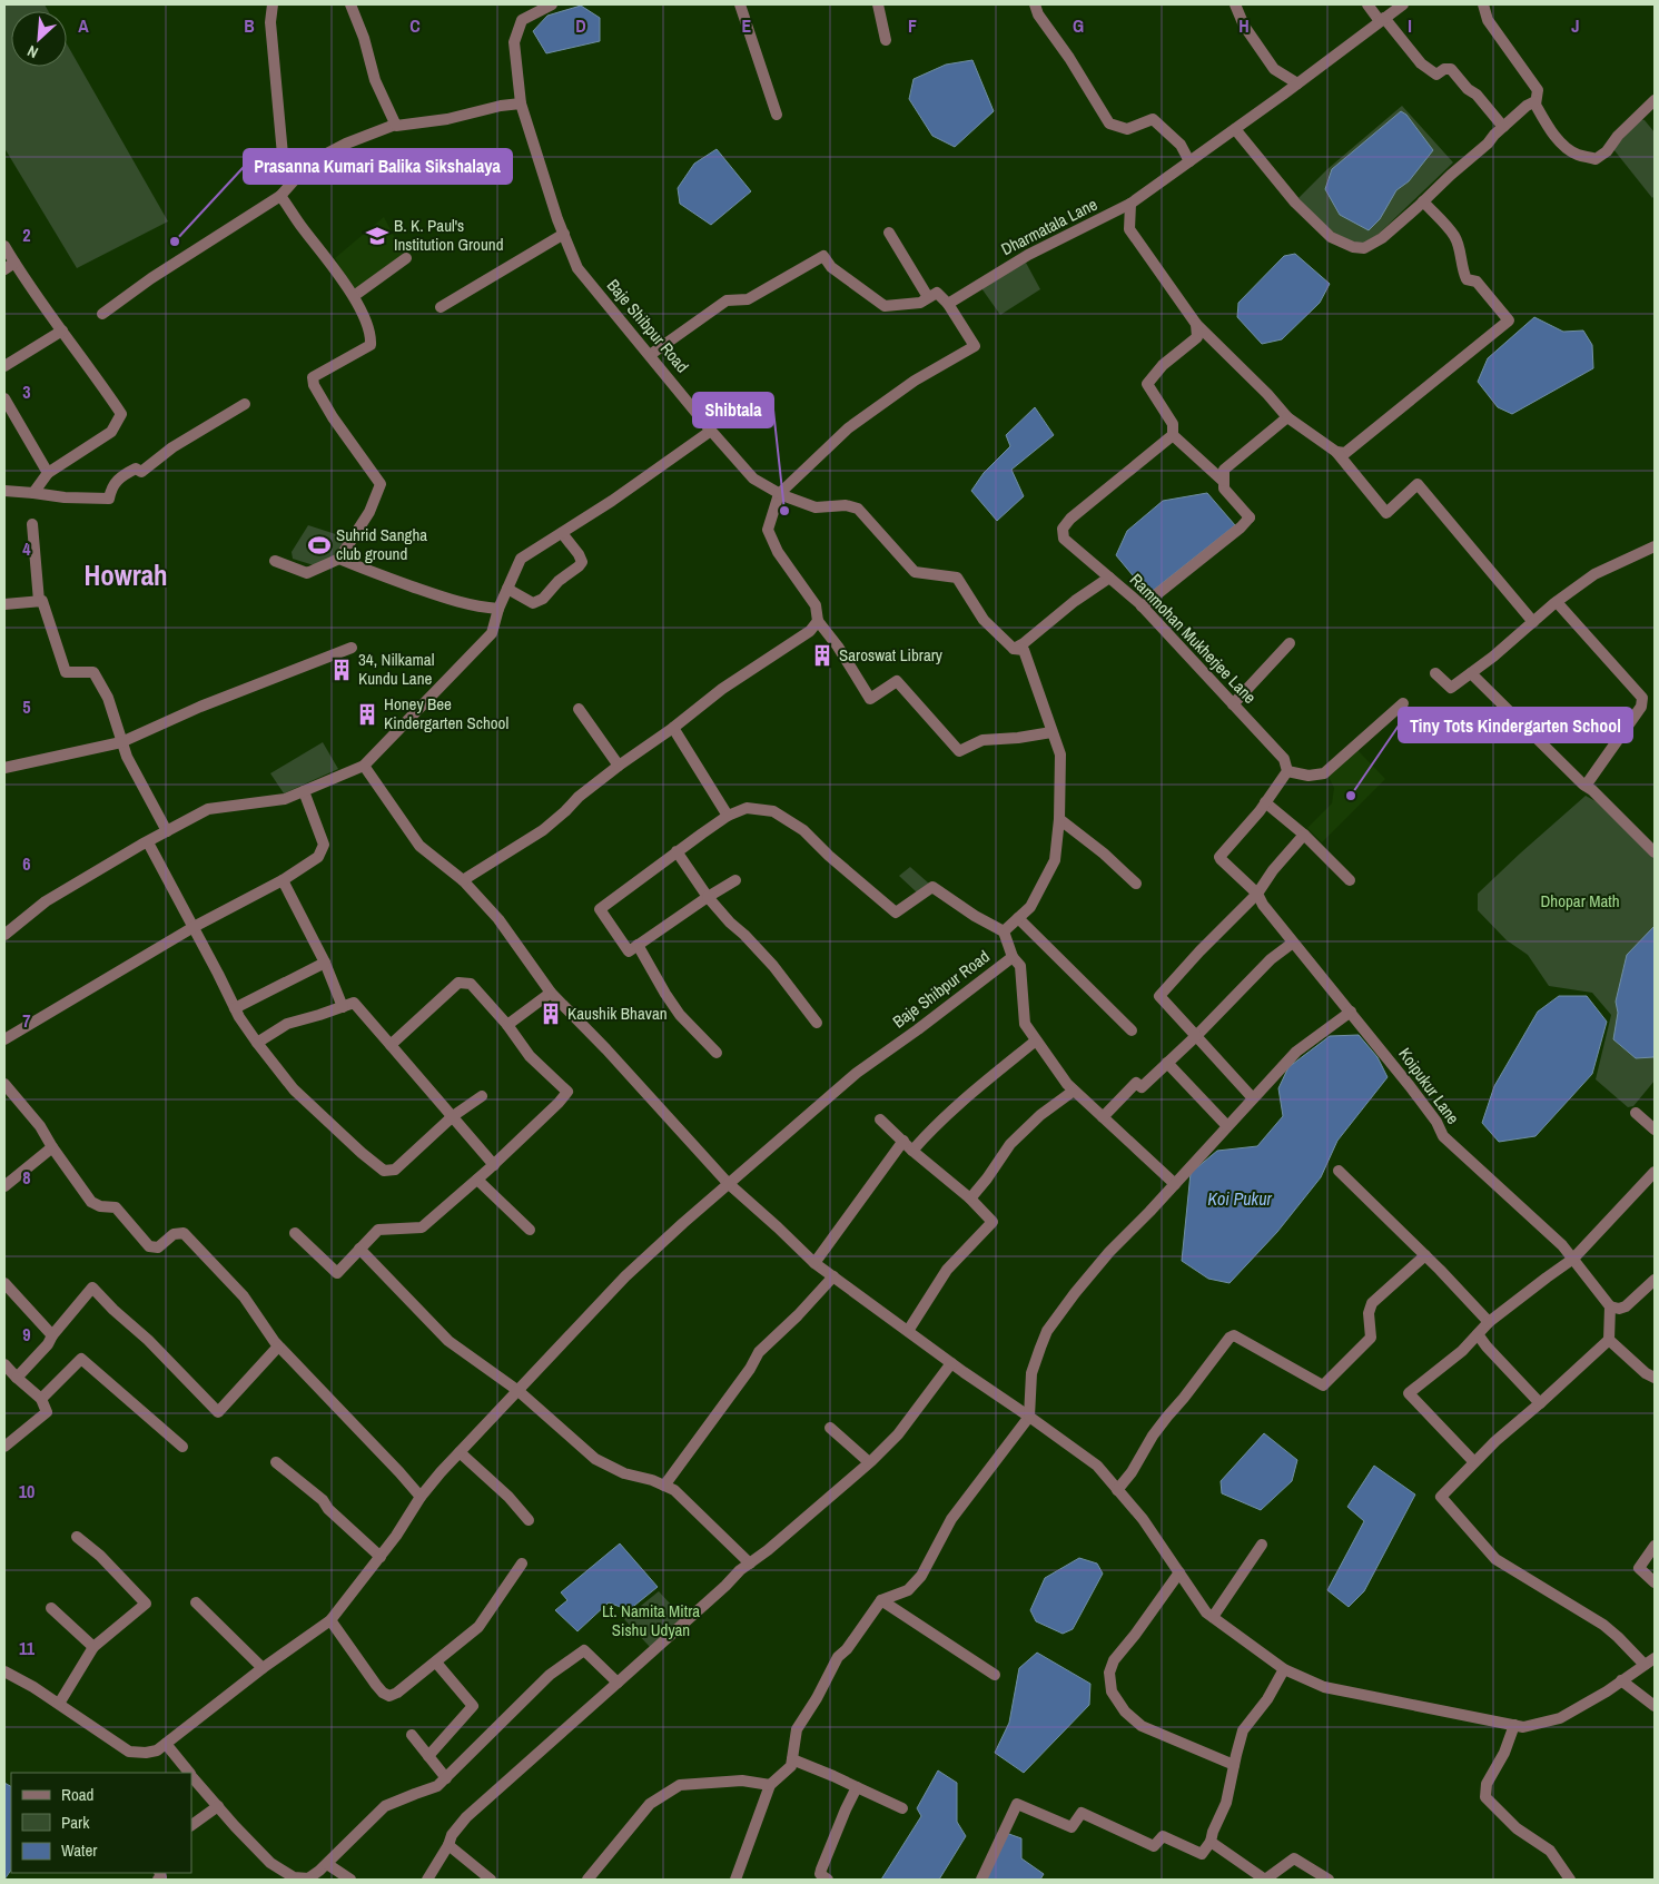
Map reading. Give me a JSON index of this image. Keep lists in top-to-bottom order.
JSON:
{
  "streets": {
    "street": [
      "Dharmatala Lane",
      "Baje Shibpur Road",
      "Rammohan Mukherjee Lane",
      "Koipukur Lane"
    ]
  },
  "districts": ["Howrah"],
  "water": ["Koi Pukur"],
  "parks": ["Dhopar Math", "Lt. Namita Mitra Sishu Udyan"],
  "places": {
    "school or university": ["B. K. Paul's Institution Ground"],
    "other": ["Prasanna Kumari Balika Sikshalaya", "Shibtala", "Tiny Tots Kindergarten School"],
    "sports": ["Suhrid Sangha club ground"],
    "building": [
      "Saroswat Library",
      "34, Nilkamal Kundu Lane",
      "Honey Bee Kindergarten School",
      "Kaushik Bhavan"
    ]
  },
  "legend": ["Road", "Park", "Water"],
  "north": "bottom left",
  "grid": {
    "columns": [
      "A",
      "B",
      "C",
      "D",
      "E",
      "F",
      "G",
      "H",
      "I",
      "J"
    ],
    "rows": [
      "2",
      "3",
      "4",
      "5",
      "6",
      "7",
      "8",
      "9",
      "10",
      "11"
    ]
  }
}
